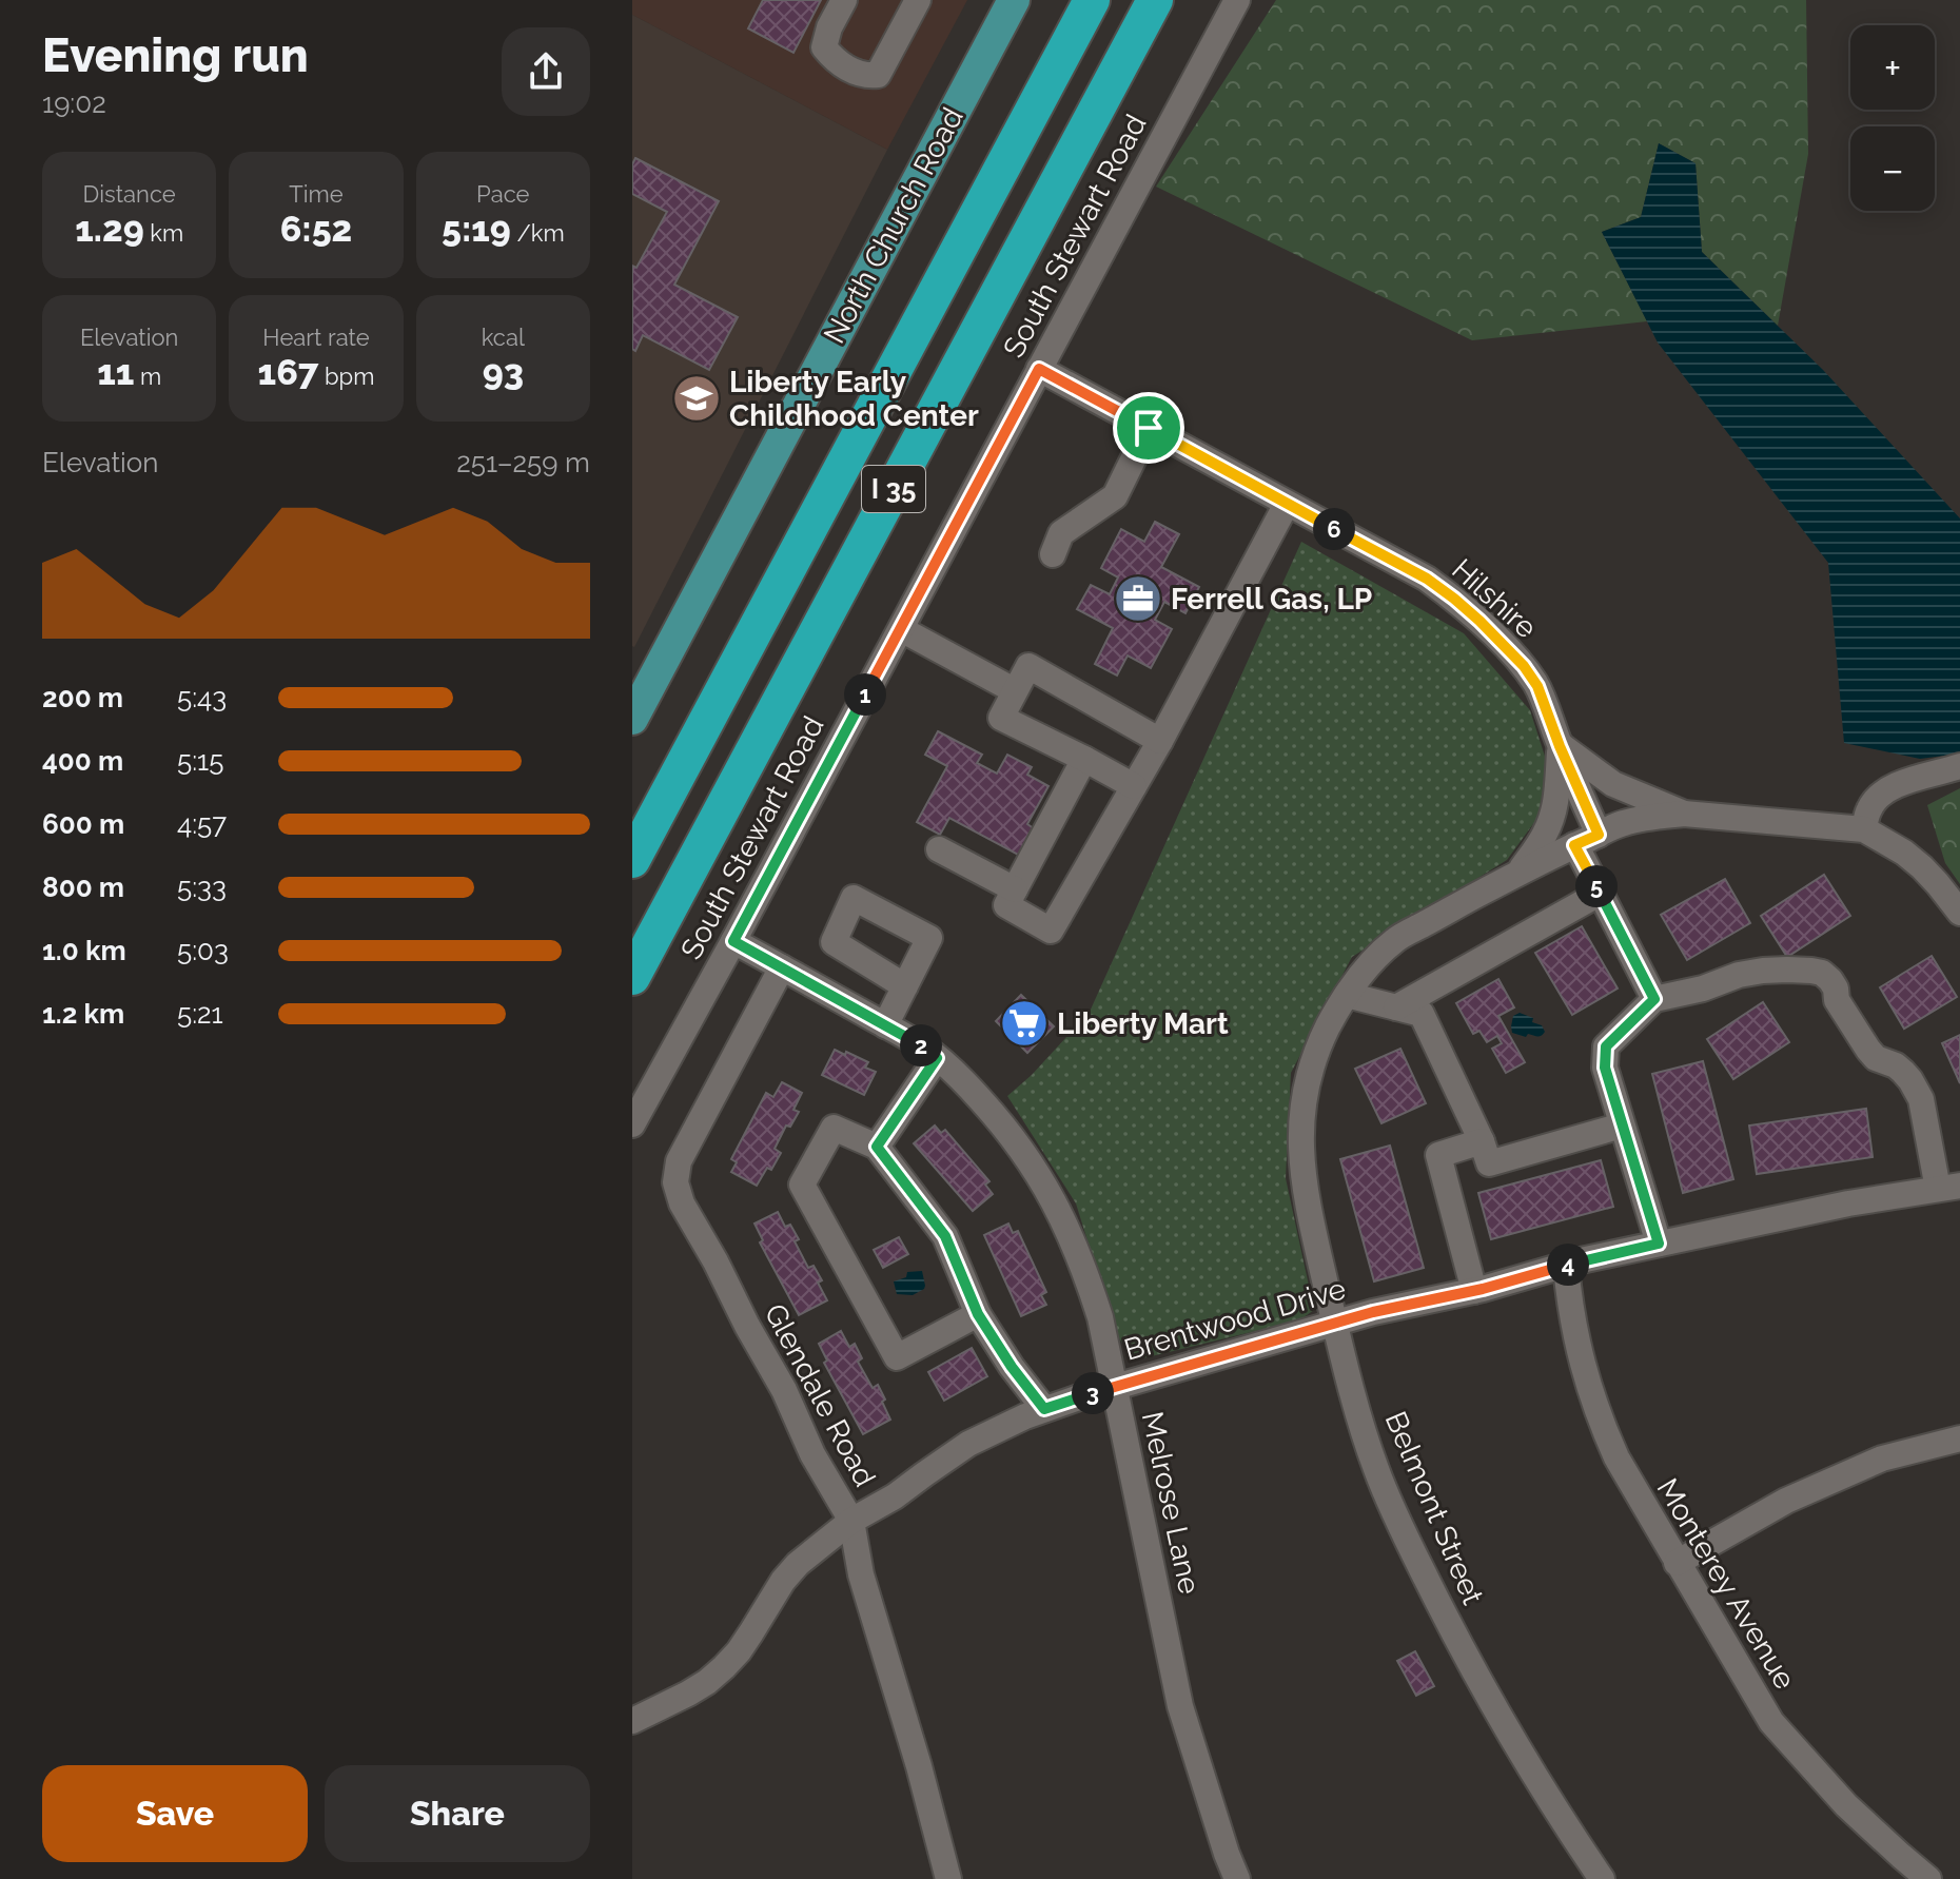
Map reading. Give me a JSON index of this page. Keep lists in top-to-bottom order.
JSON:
{
  "streets": {
    "highway": ["I 35"],
    "main road": ["North Church Road"],
    "street": [
      "South Stewart Road",
      "Hilshire",
      "Brentwood Drive",
      "Glendale Road",
      "Melrose Lane",
      "Belmont Street",
      "Monterey Avenue"
    ]
  },
  "crossings": [
    ["South Stewart Road", "Hilshire"],
    ["South Stewart Road", "Melrose Lane"],
    ["Hilshire", "Belmont Street"],
    ["Brentwood Drive", "Glendale Road"],
    ["Brentwood Drive", "Melrose Lane"],
    ["Brentwood Drive", "Belmont Street"],
    ["Brentwood Drive", "Monterey Avenue"],
    ["Glendale Road", "Melrose Lane"]
  ],
  "places": {
    "school or university": ["Liberty Early Childhood Center"],
    "office": ["Ferrell Gas, LP"],
    "supermarket": ["Liberty Mart"]
  },
  "page": {
    "heading": ["Evening run", "19:02"],
    "map_buttons": ["+", "−"],
    "stats": [
      ["Distance", "1.29 km"],
      ["Time", "6:52"],
      ["Pace", "5:19 /km"],
      ["Elevation", "11 m"],
      ["Heart rate", "167 bpm"],
      ["kcal", "93"]
    ],
    "chart": ["Elevation", "251–259 m"],
    "pins": [
      "6",
      "1",
      "5",
      "2",
      "4",
      "3"
    ],
    "list": [
      {
        "name": "200 m",
        "note": "5:43"
      },
      {
        "name": "400 m",
        "note": "5:15"
      },
      {
        "name": "600 m",
        "note": "4:57"
      },
      {
        "name": "800 m",
        "note": "5:33"
      },
      {
        "name": "1.0 km",
        "note": "5:03"
      },
      {
        "name": "1.2 km",
        "note": "5:21"
      }
    ],
    "buttons": ["Save", "Share"]
  }
}
